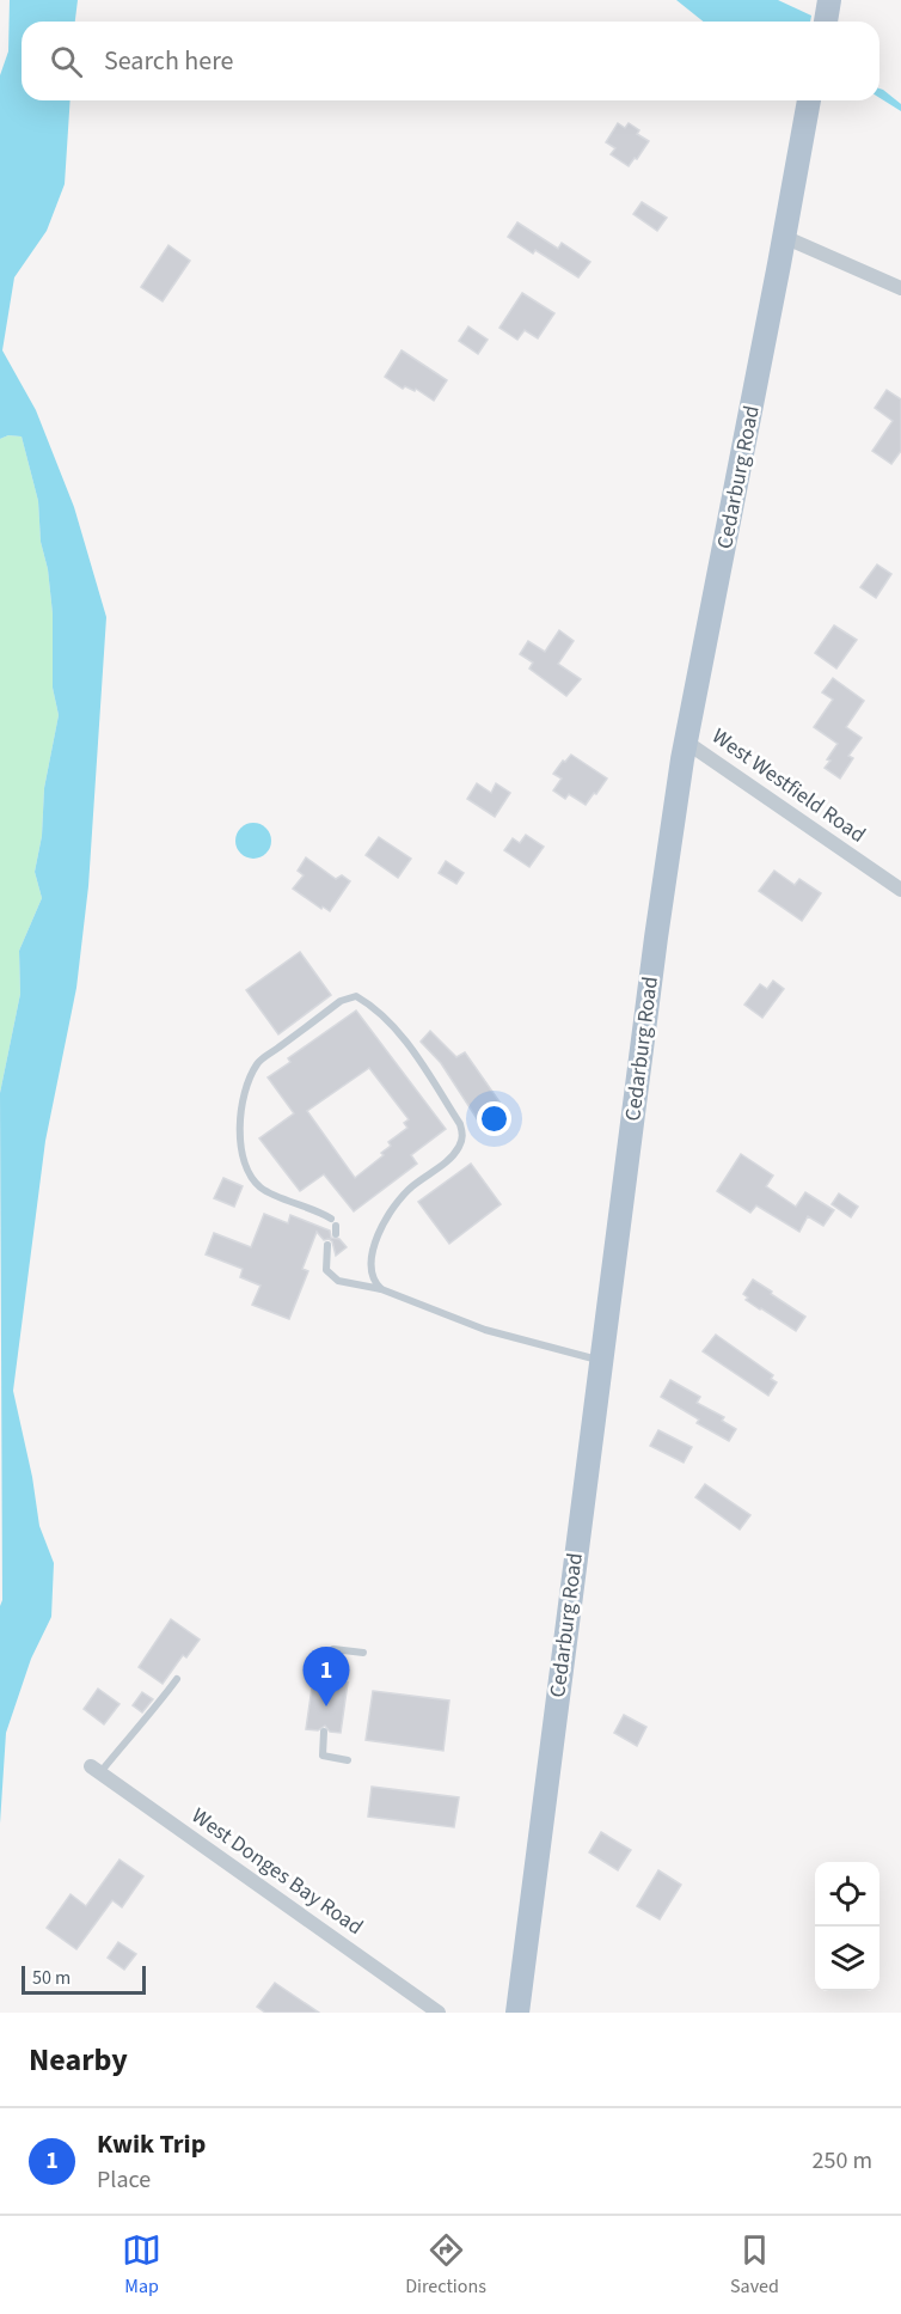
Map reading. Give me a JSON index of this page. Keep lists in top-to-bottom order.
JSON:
{
  "streets": {
    "main road": ["Cedarburg Road"],
    "street": ["West Westfield Road", "West Donges Bay Road"]
  },
  "crossings": [
    ["Cedarburg Road", "West Westfield Road"]
  ],
  "scale_bar": "50 m",
  "page": {
    "search": "Search here",
    "pins": "1",
    "scale": "50 m",
    "heading": "Nearby",
    "list": [
      {
        "mark": "1",
        "name": "Kwik Trip",
        "note": "Place",
        "value": "250 m"
      }
    ],
    "nav": ["Map", "Directions", "Saved"]
  }
}
